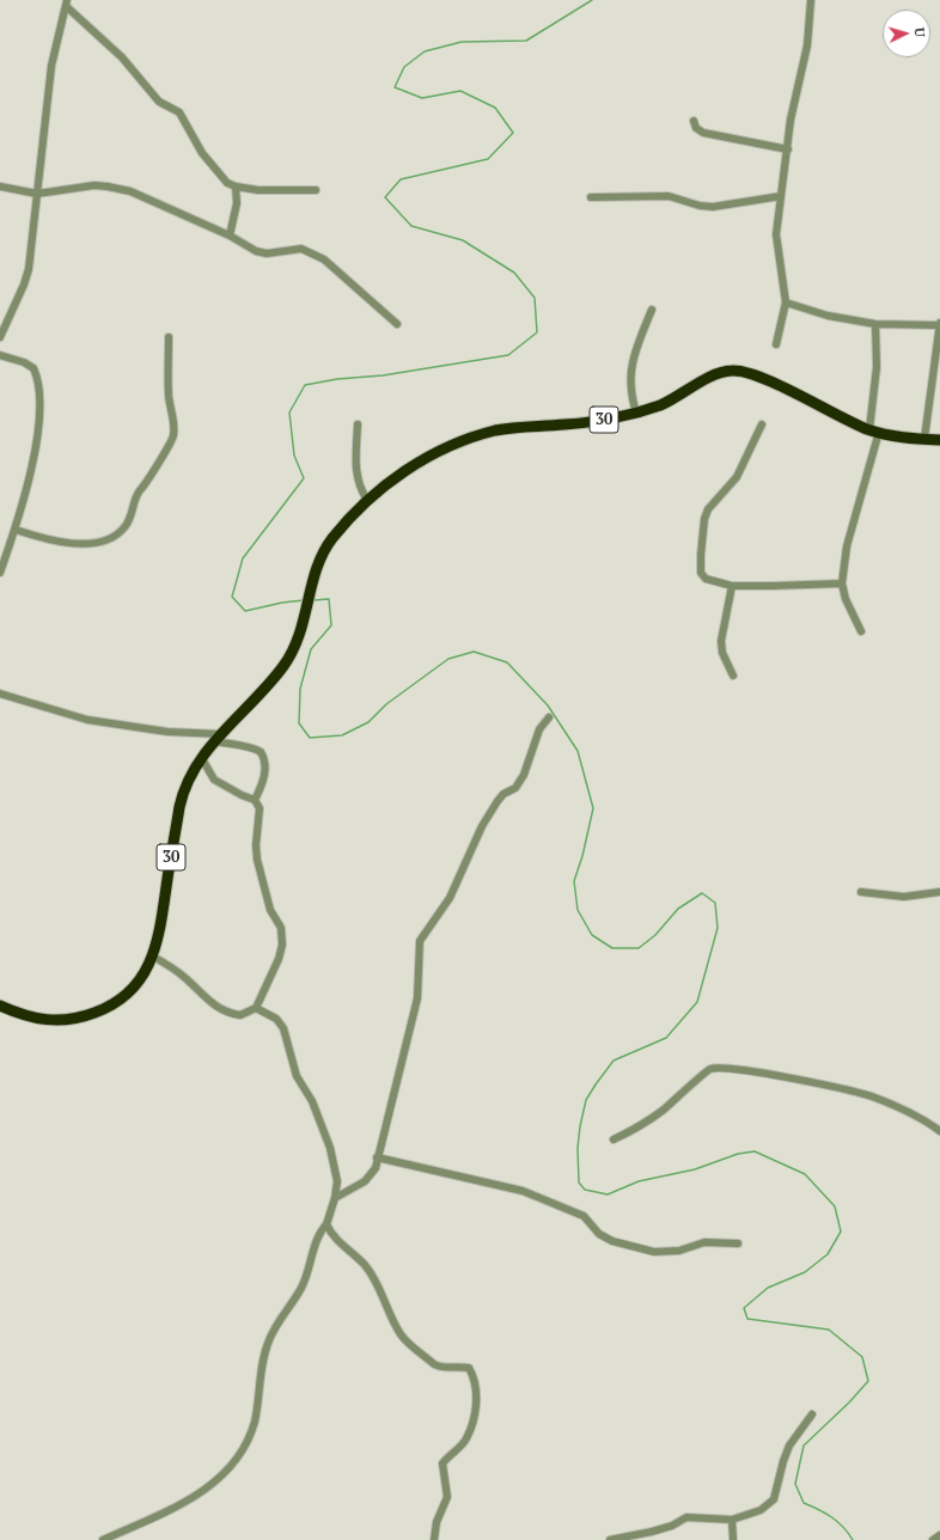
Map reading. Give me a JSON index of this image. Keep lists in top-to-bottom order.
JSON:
{
  "streets": {
    "highway": ["30"]
  },
  "north": "right"
}
